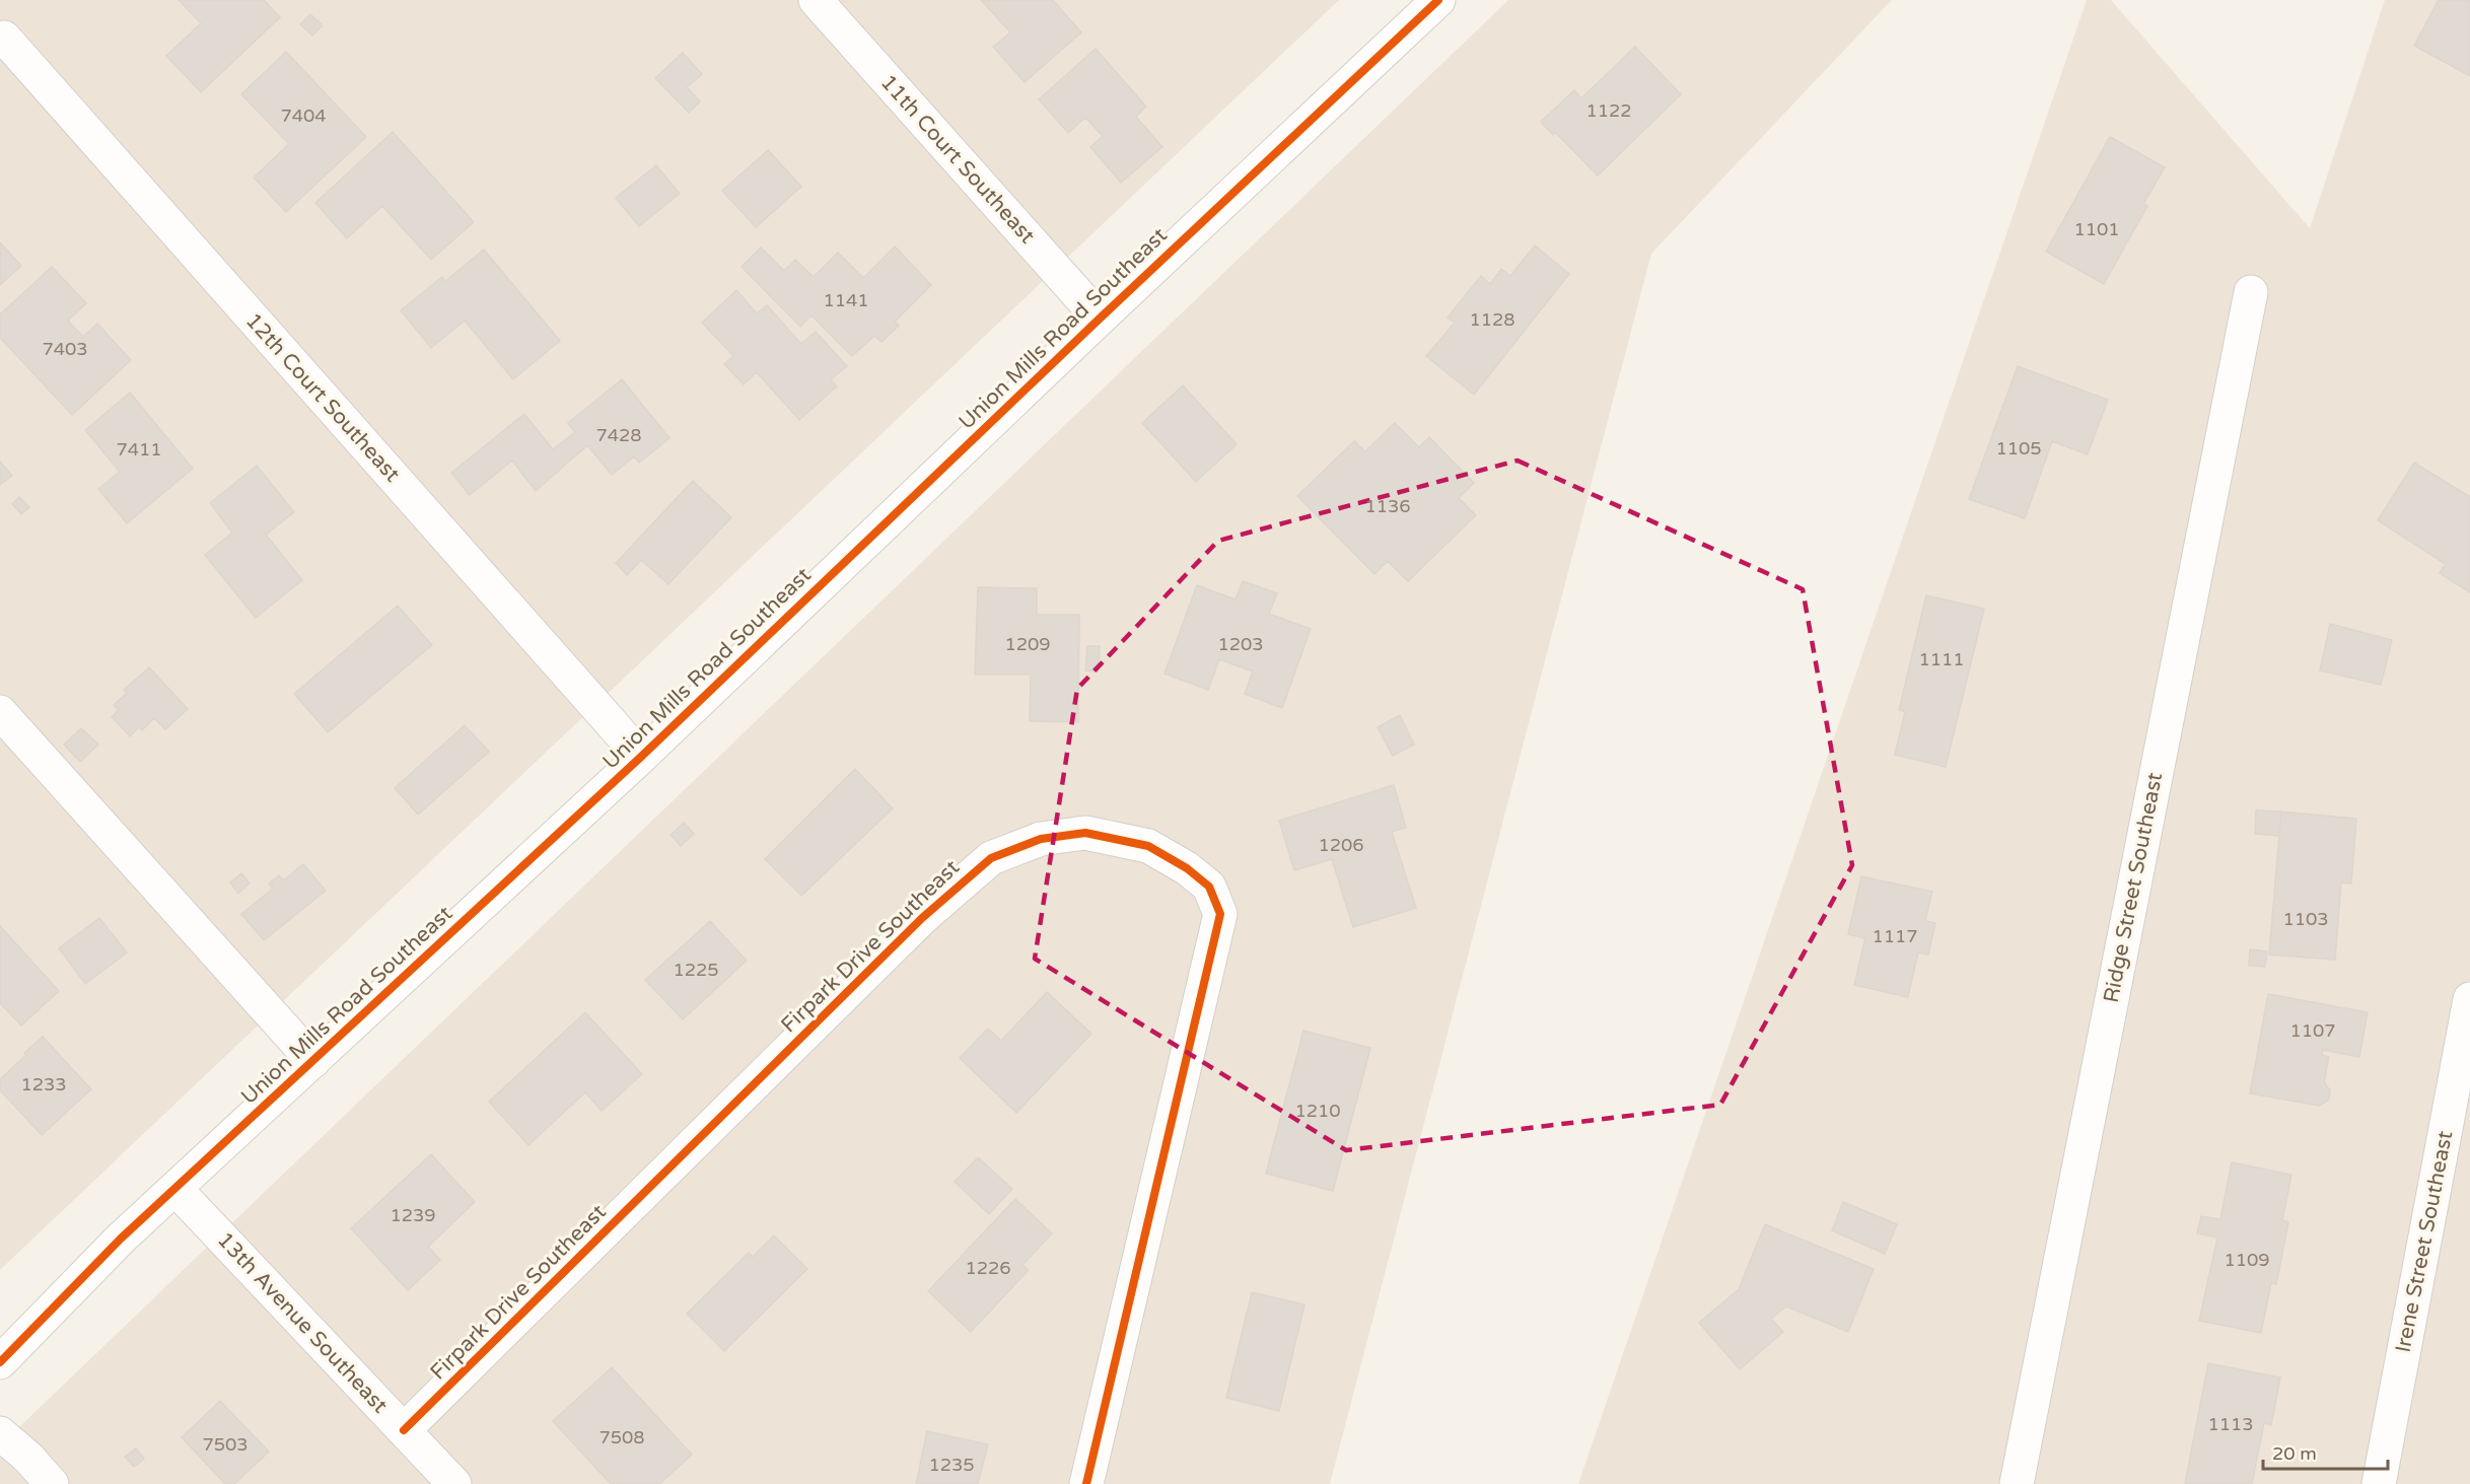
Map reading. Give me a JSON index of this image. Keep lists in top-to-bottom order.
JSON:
{
  "streets": {
    "street": [
      "11th Court Southeast",
      "Union Mills Road Southeast",
      "12th Court Southeast",
      "Ridge Street Southeast",
      "Firpark Drive Southeast",
      "Irene Street Southeast",
      "13th Avenue Southeast"
    ]
  },
  "crossings": [
    ["11th Court Southeast", "Union Mills Road Southeast"],
    ["Union Mills Road Southeast", "12th Court Southeast"],
    ["Union Mills Road Southeast", "13th Avenue Southeast"],
    ["Firpark Drive Southeast", "13th Avenue Southeast"]
  ],
  "house_numbers": [
    "1122",
    "7404",
    "1101",
    "1141",
    "1128",
    "7403",
    "7428",
    "1105",
    "7411",
    "1136",
    "1209",
    "1203",
    "1111",
    "1206",
    "1103",
    "1117",
    "1225",
    "1107",
    "1233",
    "1210",
    "1239",
    "1109",
    "1226",
    "1113",
    "7508",
    "7503",
    "1235"
  ],
  "scale_bar": "20 m"
}
